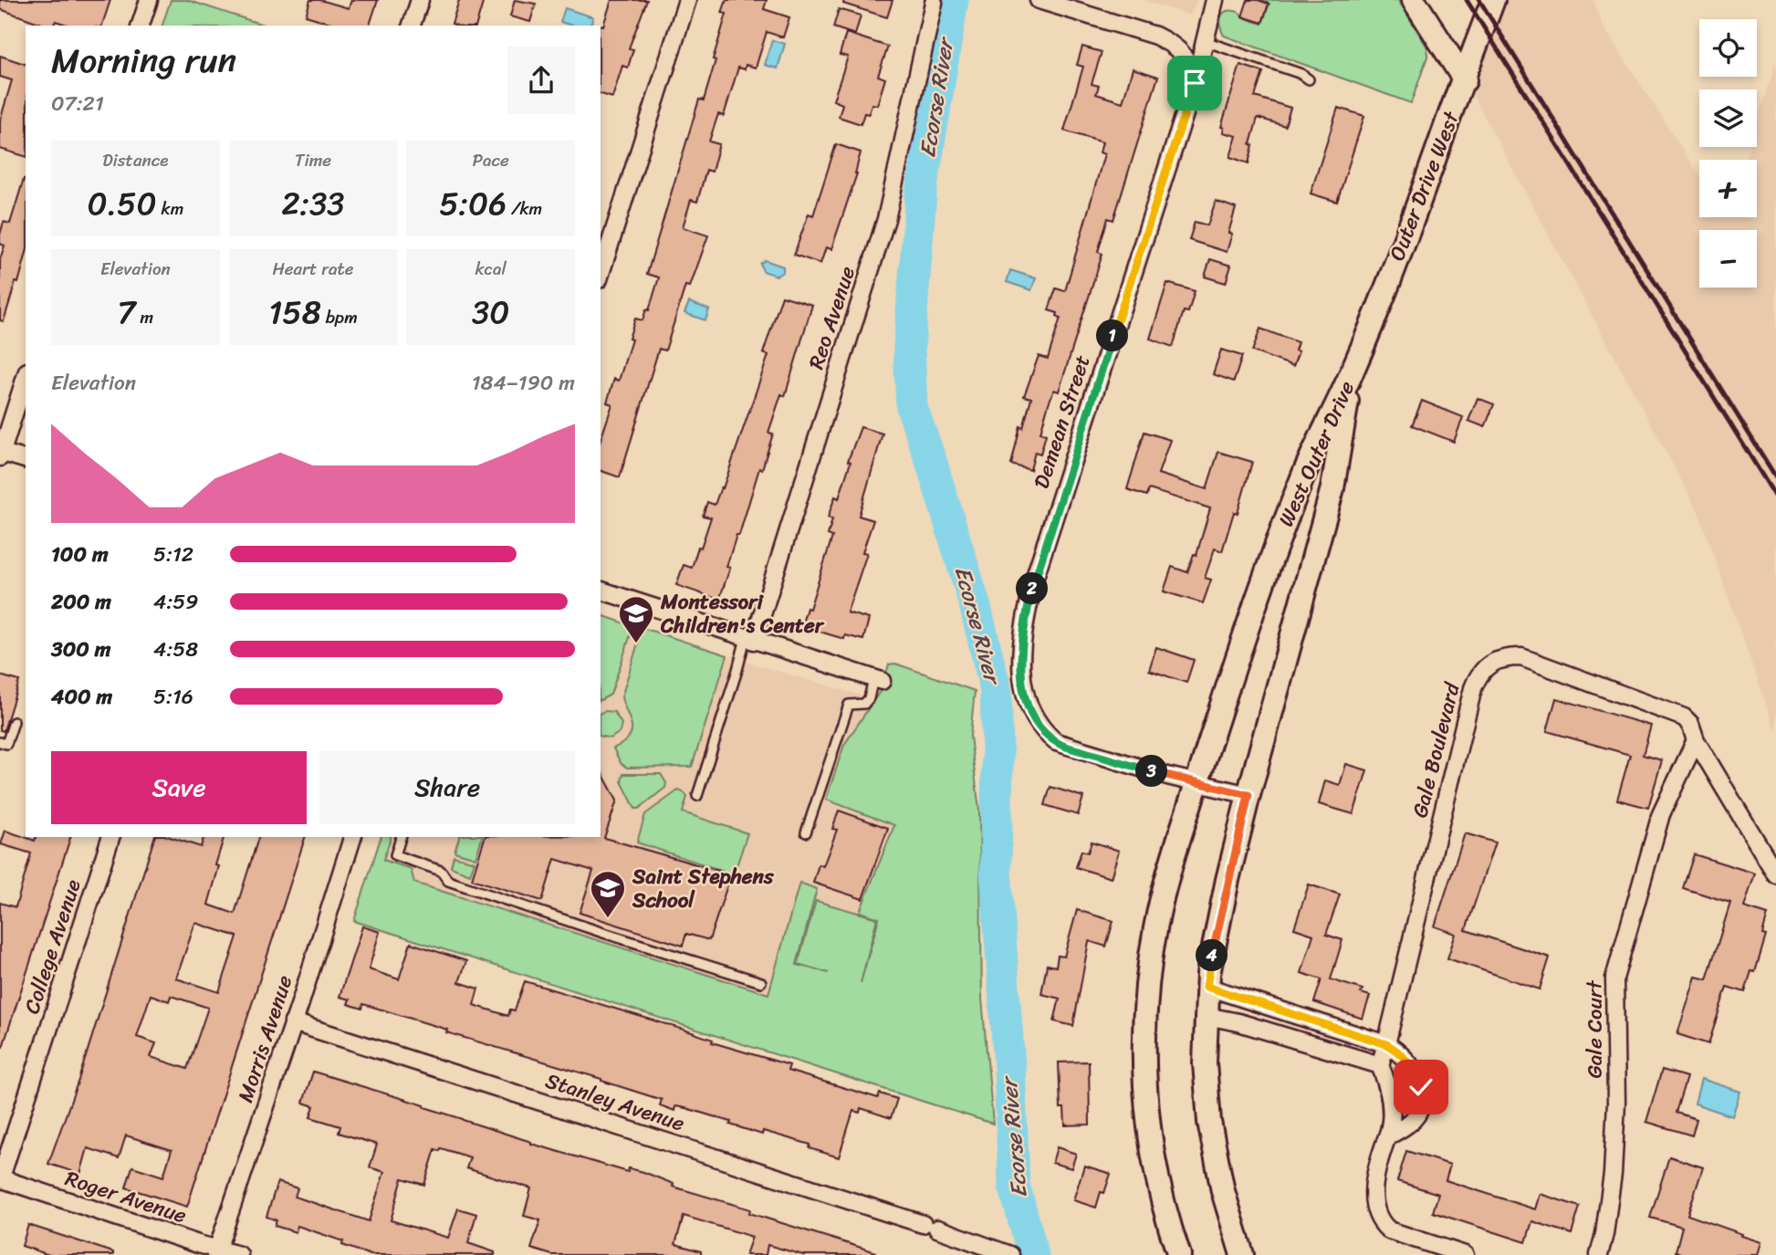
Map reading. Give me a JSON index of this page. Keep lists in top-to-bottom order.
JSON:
{
  "streets": {
    "main road": ["Outer Drive West", "West Outer Drive"],
    "street": [
      "Reo Avenue",
      "Demean Street",
      "Gale Boulevard",
      "College Avenue",
      "Gale Court",
      "Morris Avenue",
      "Stanley Avenue",
      "Roger Avenue"
    ]
  },
  "crossings": [
    ["Outer Drive West", "West Outer Drive"],
    ["Demean Street", "West Outer Drive"],
    ["Gale Boulevard", "Gale Court"],
    ["College Avenue", "Roger Avenue"],
    ["Morris Avenue", "Stanley Avenue"],
    ["Morris Avenue", "Roger Avenue"]
  ],
  "water": ["Ecorse River"],
  "places": {
    "school or university": ["Montessori Children's Center", "Saint Stephens School"]
  },
  "page": {
    "map_buttons": ["+", "−"],
    "heading": ["Morning run", "07:21"],
    "stats": [
      ["Distance", "0.50 km"],
      ["Time", "2:33"],
      ["Pace", "5:06 /km"],
      ["Elevation", "7 m"],
      ["Heart rate", "158 bpm"],
      ["kcal", "30"]
    ],
    "pins": [
      "1",
      "2",
      "3",
      "4"
    ],
    "chart": ["Elevation", "184–190 m"],
    "list": [
      {
        "name": "100 m",
        "note": "5:12"
      },
      {
        "name": "200 m",
        "note": "4:59"
      },
      {
        "name": "300 m",
        "note": "4:58"
      },
      {
        "name": "400 m",
        "note": "5:16"
      }
    ],
    "buttons": ["Save", "Share"]
  }
}
